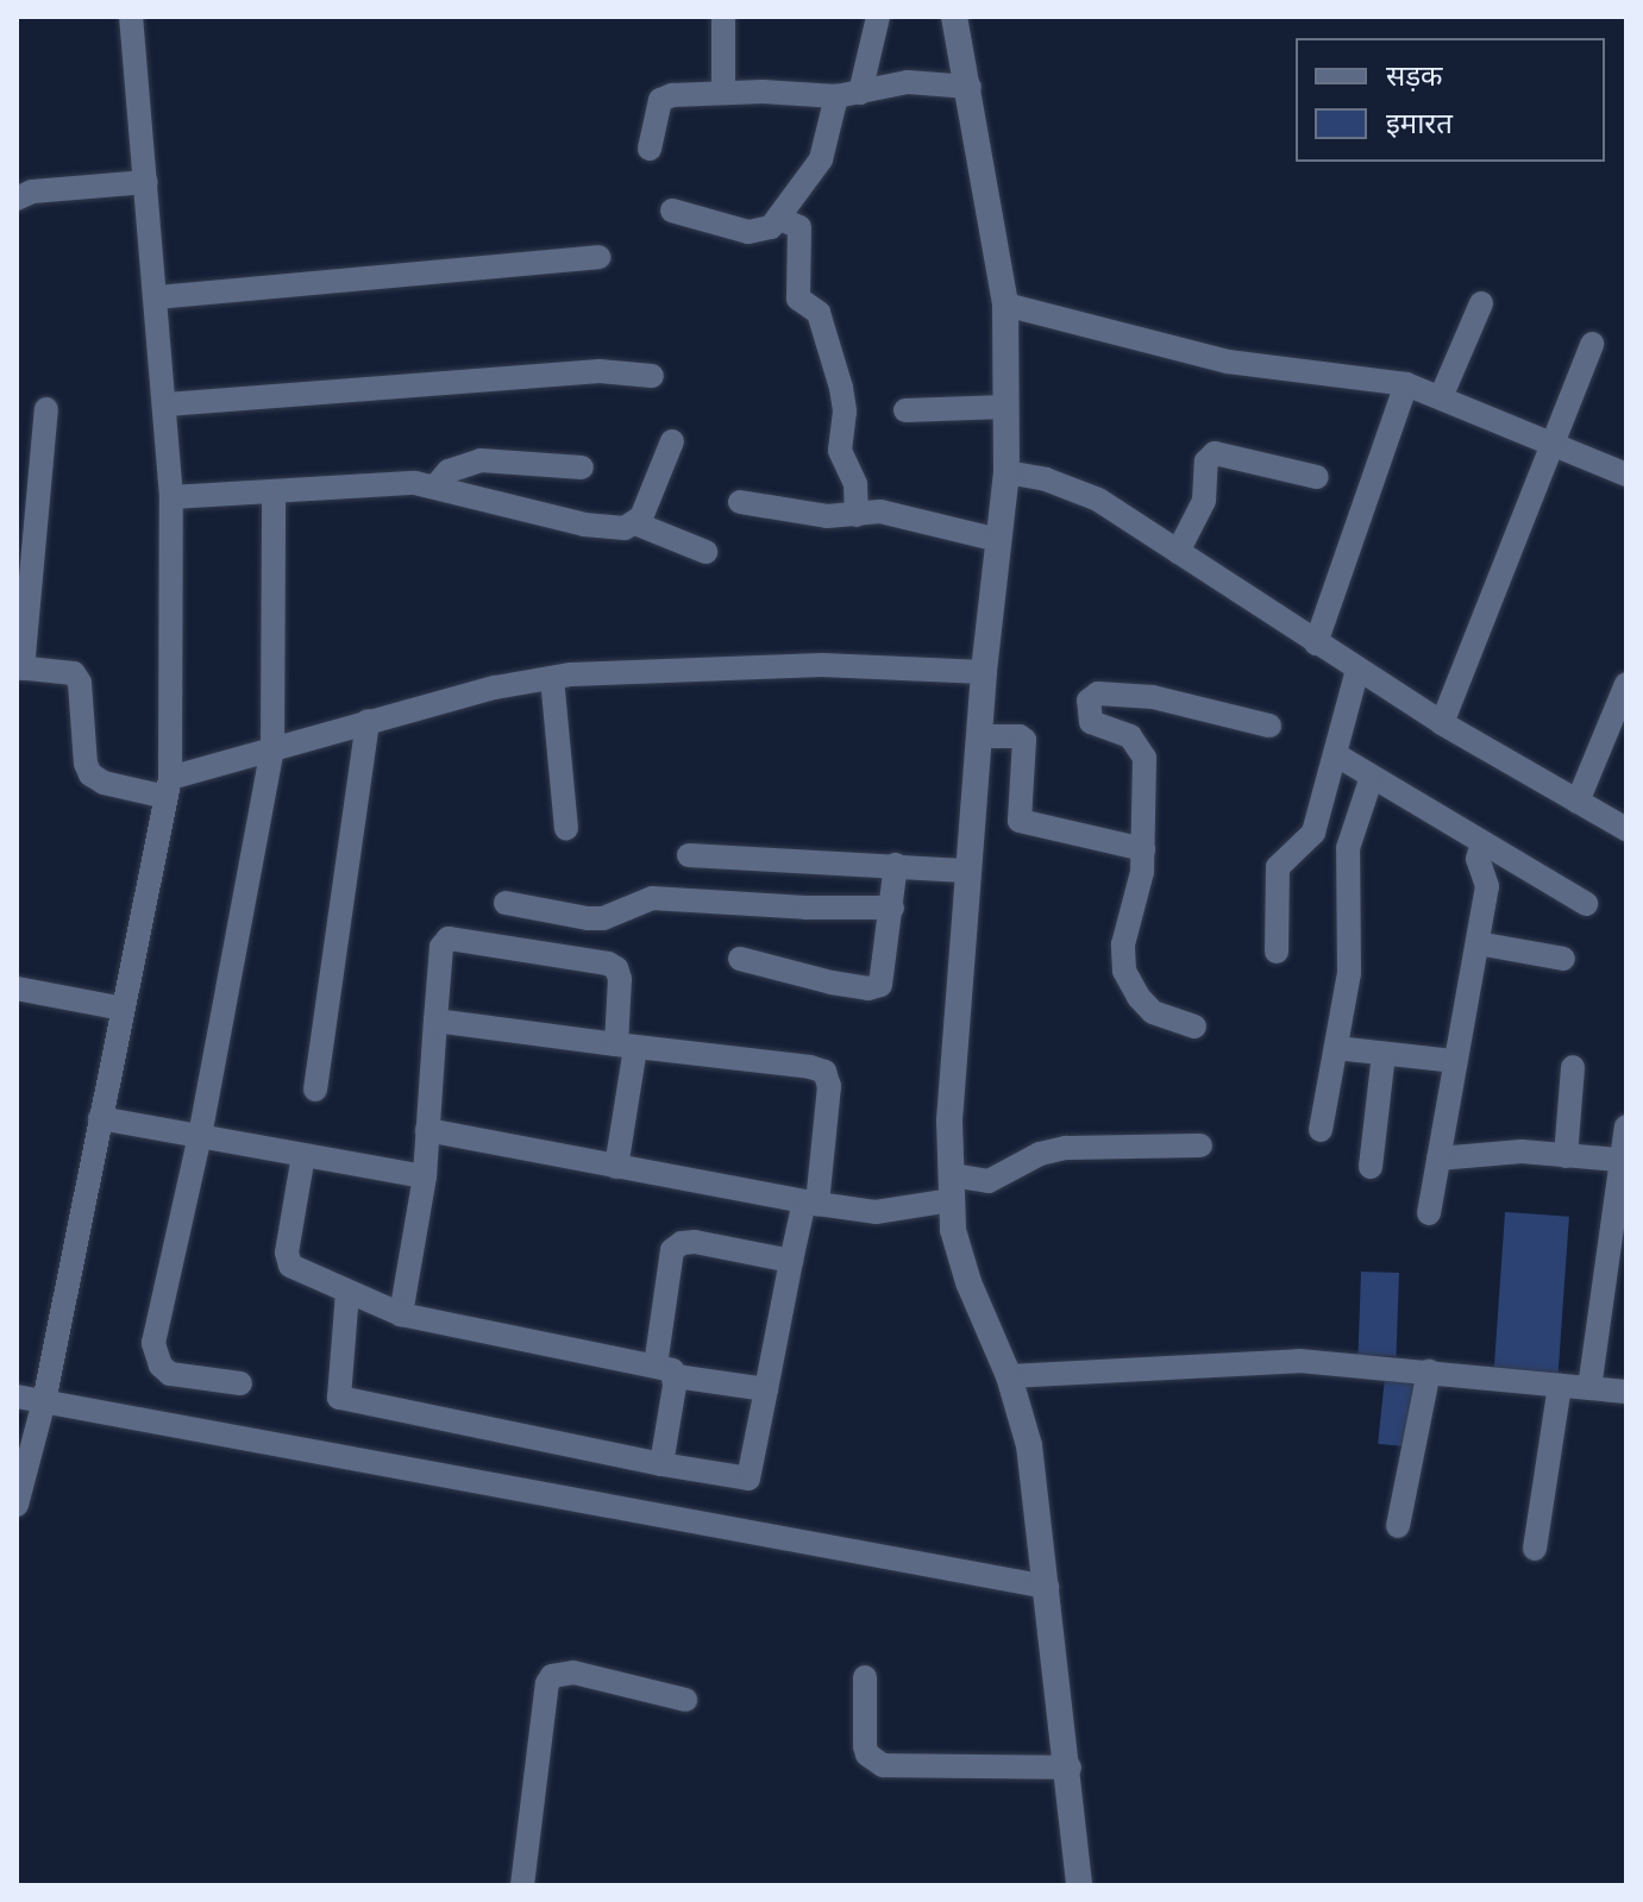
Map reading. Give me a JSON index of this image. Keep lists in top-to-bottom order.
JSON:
{
  "legend": ["सड़क", "इमारत"]
}
